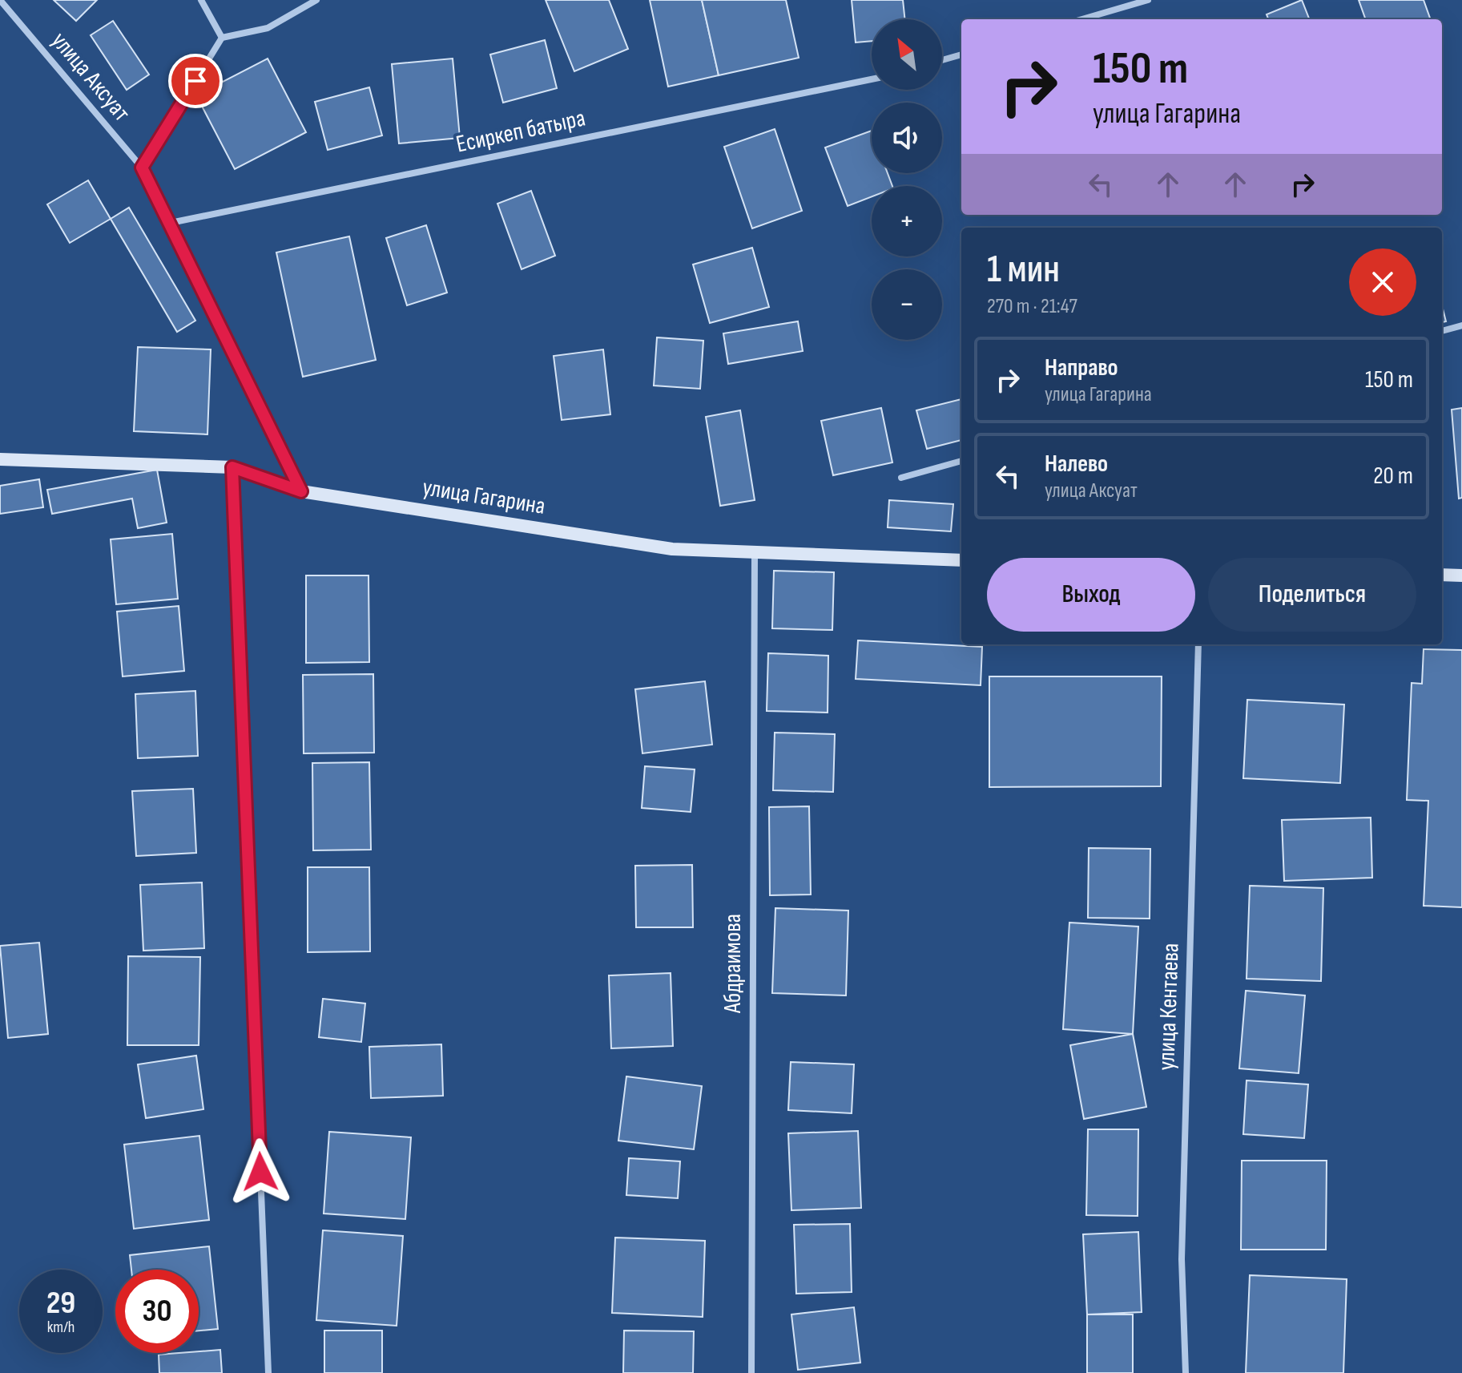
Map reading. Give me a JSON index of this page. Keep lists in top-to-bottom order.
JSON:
{
  "streets": {
    "main road": ["улица Гагарина"],
    "street": [
      "улица Аксуат",
      "Есиркеп батыра",
      "Абдраимова",
      "улица Кентаева"
    ]
  },
  "crossings": [
    ["улица Аксуат", "Есиркеп батыра"],
    ["улица Аксуат", "улица Гагарина"],
    ["улица Гагарина", "Абдраимова"]
  ],
  "north": "top left",
  "page": {
    "map_buttons": ["+", "−"],
    "turn": ["150 m", "улица Гагарина"],
    "heading": ["1 мин", "270 m · 21:47"],
    "list": [
      {
        "name": "Направо",
        "note": "улица Гагарина",
        "value": "150 m"
      },
      {
        "name": "Налево",
        "note": "улица Аксуат",
        "value": "20 m"
      }
    ],
    "buttons": ["Выход", "Поделиться"],
    "speed": "29 km/h",
    "limit": "30"
  }
}
